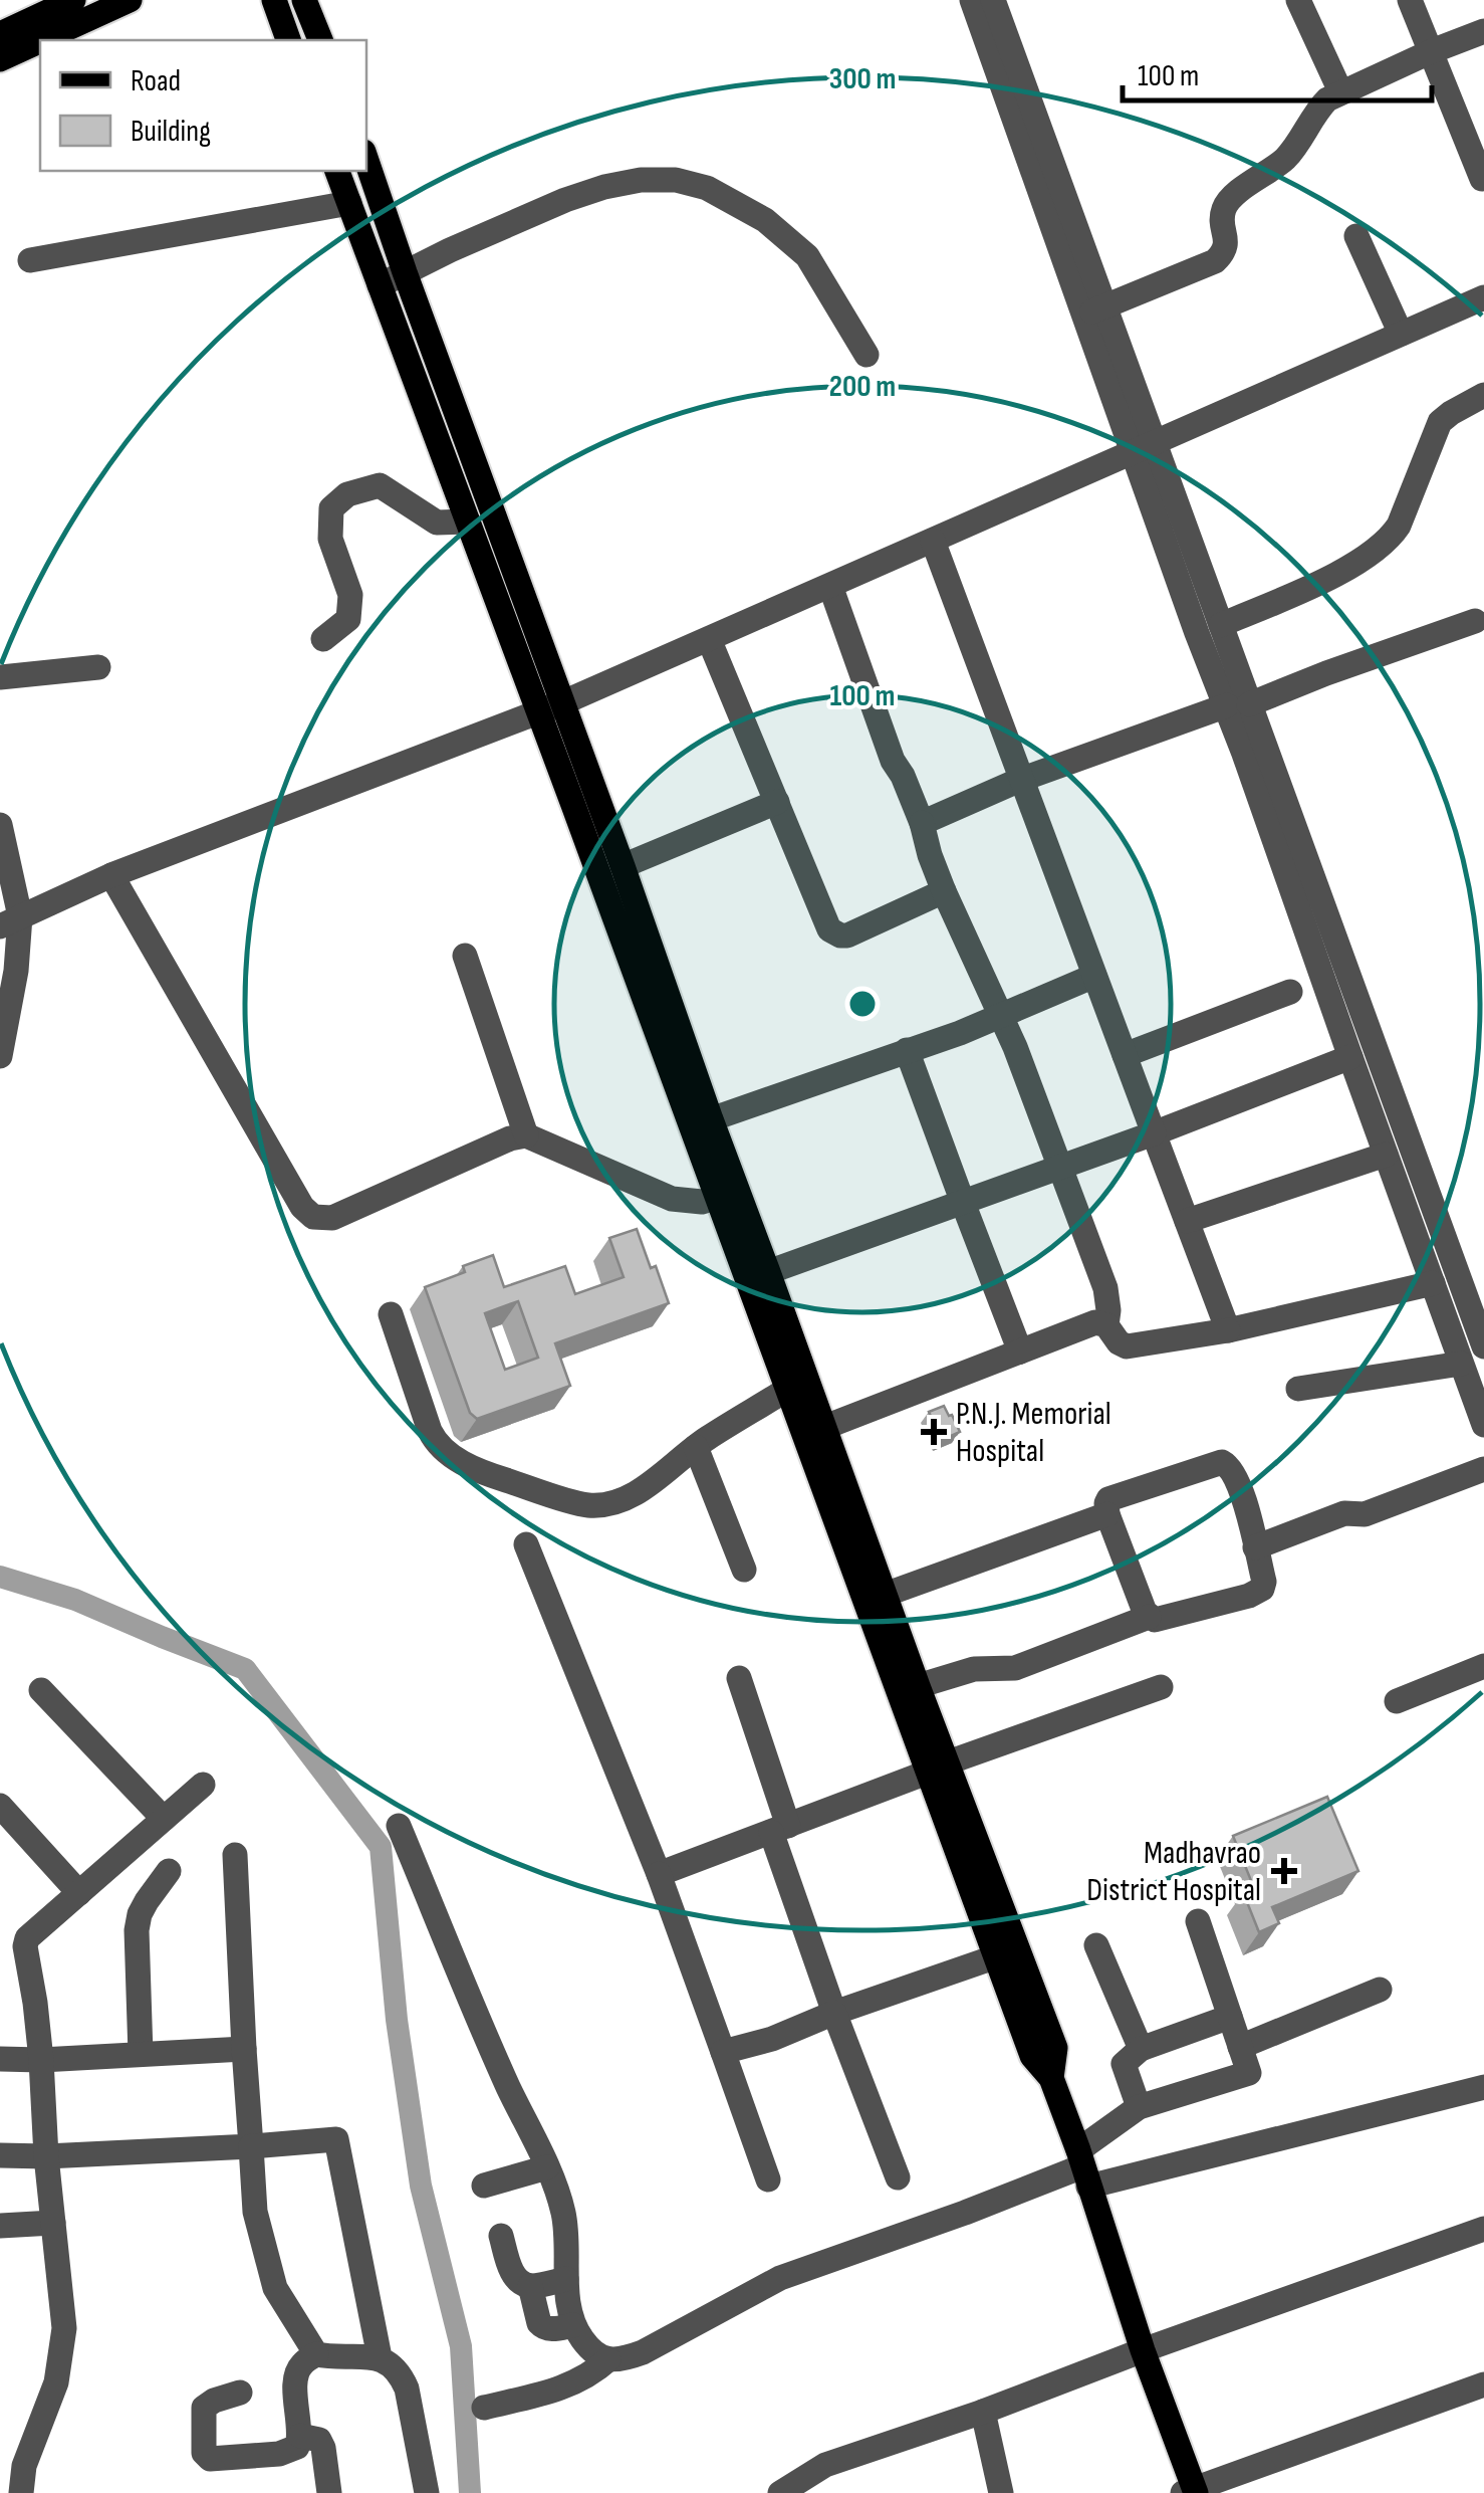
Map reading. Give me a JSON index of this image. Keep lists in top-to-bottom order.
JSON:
{
  "places": {
    "health": ["P.N.J. Memorial Hospital", "Madhavrao District Hospital"]
  },
  "legend": ["Road", "Building"],
  "scale_bar": "100 m",
  "rings": ["300 m", "200 m", "100 m"]
}
